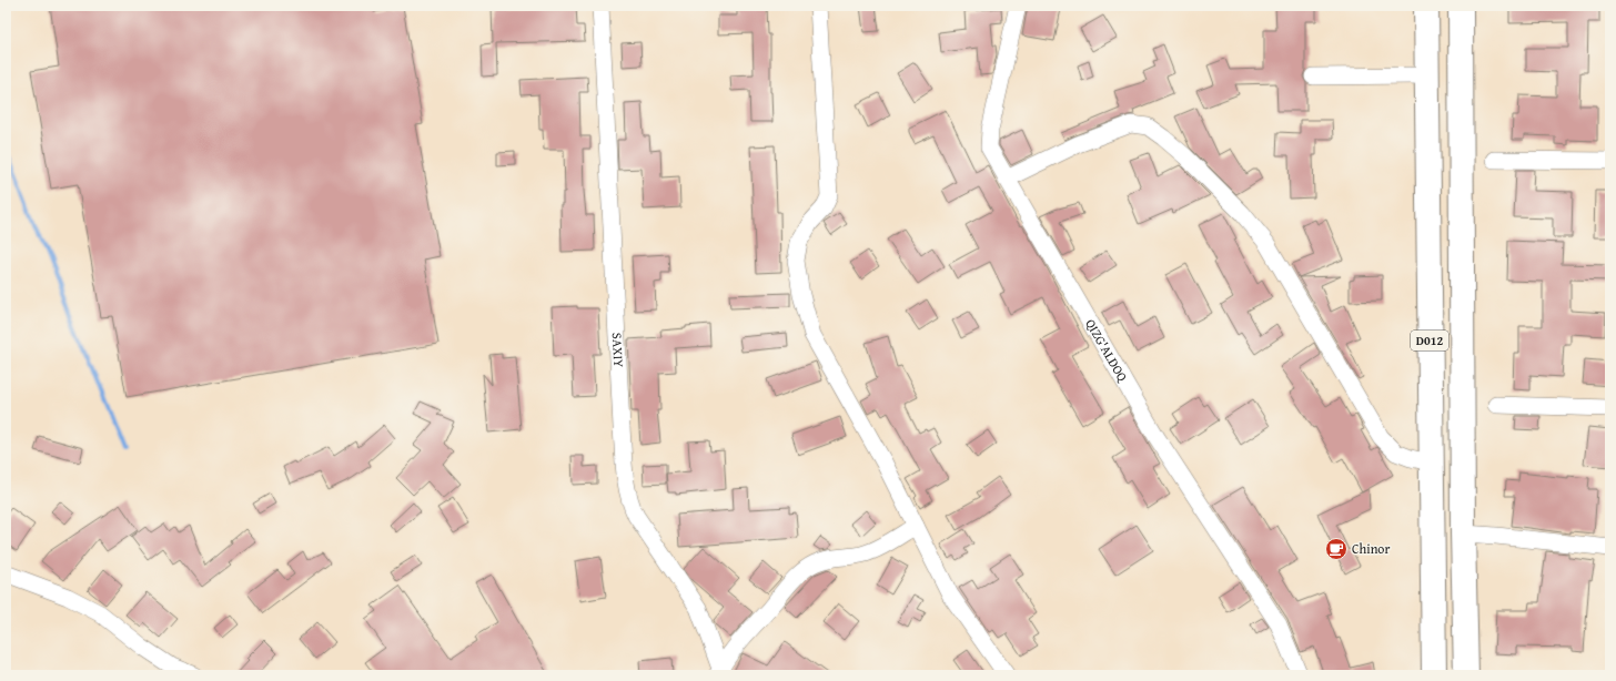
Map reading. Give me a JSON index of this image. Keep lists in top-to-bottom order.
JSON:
{
  "streets": {
    "highway": ["D012"],
    "street": ["SAXIY", "QIZG'ALDOQ"]
  },
  "places": {
    "cafe": ["Chinor"]
  }
}
